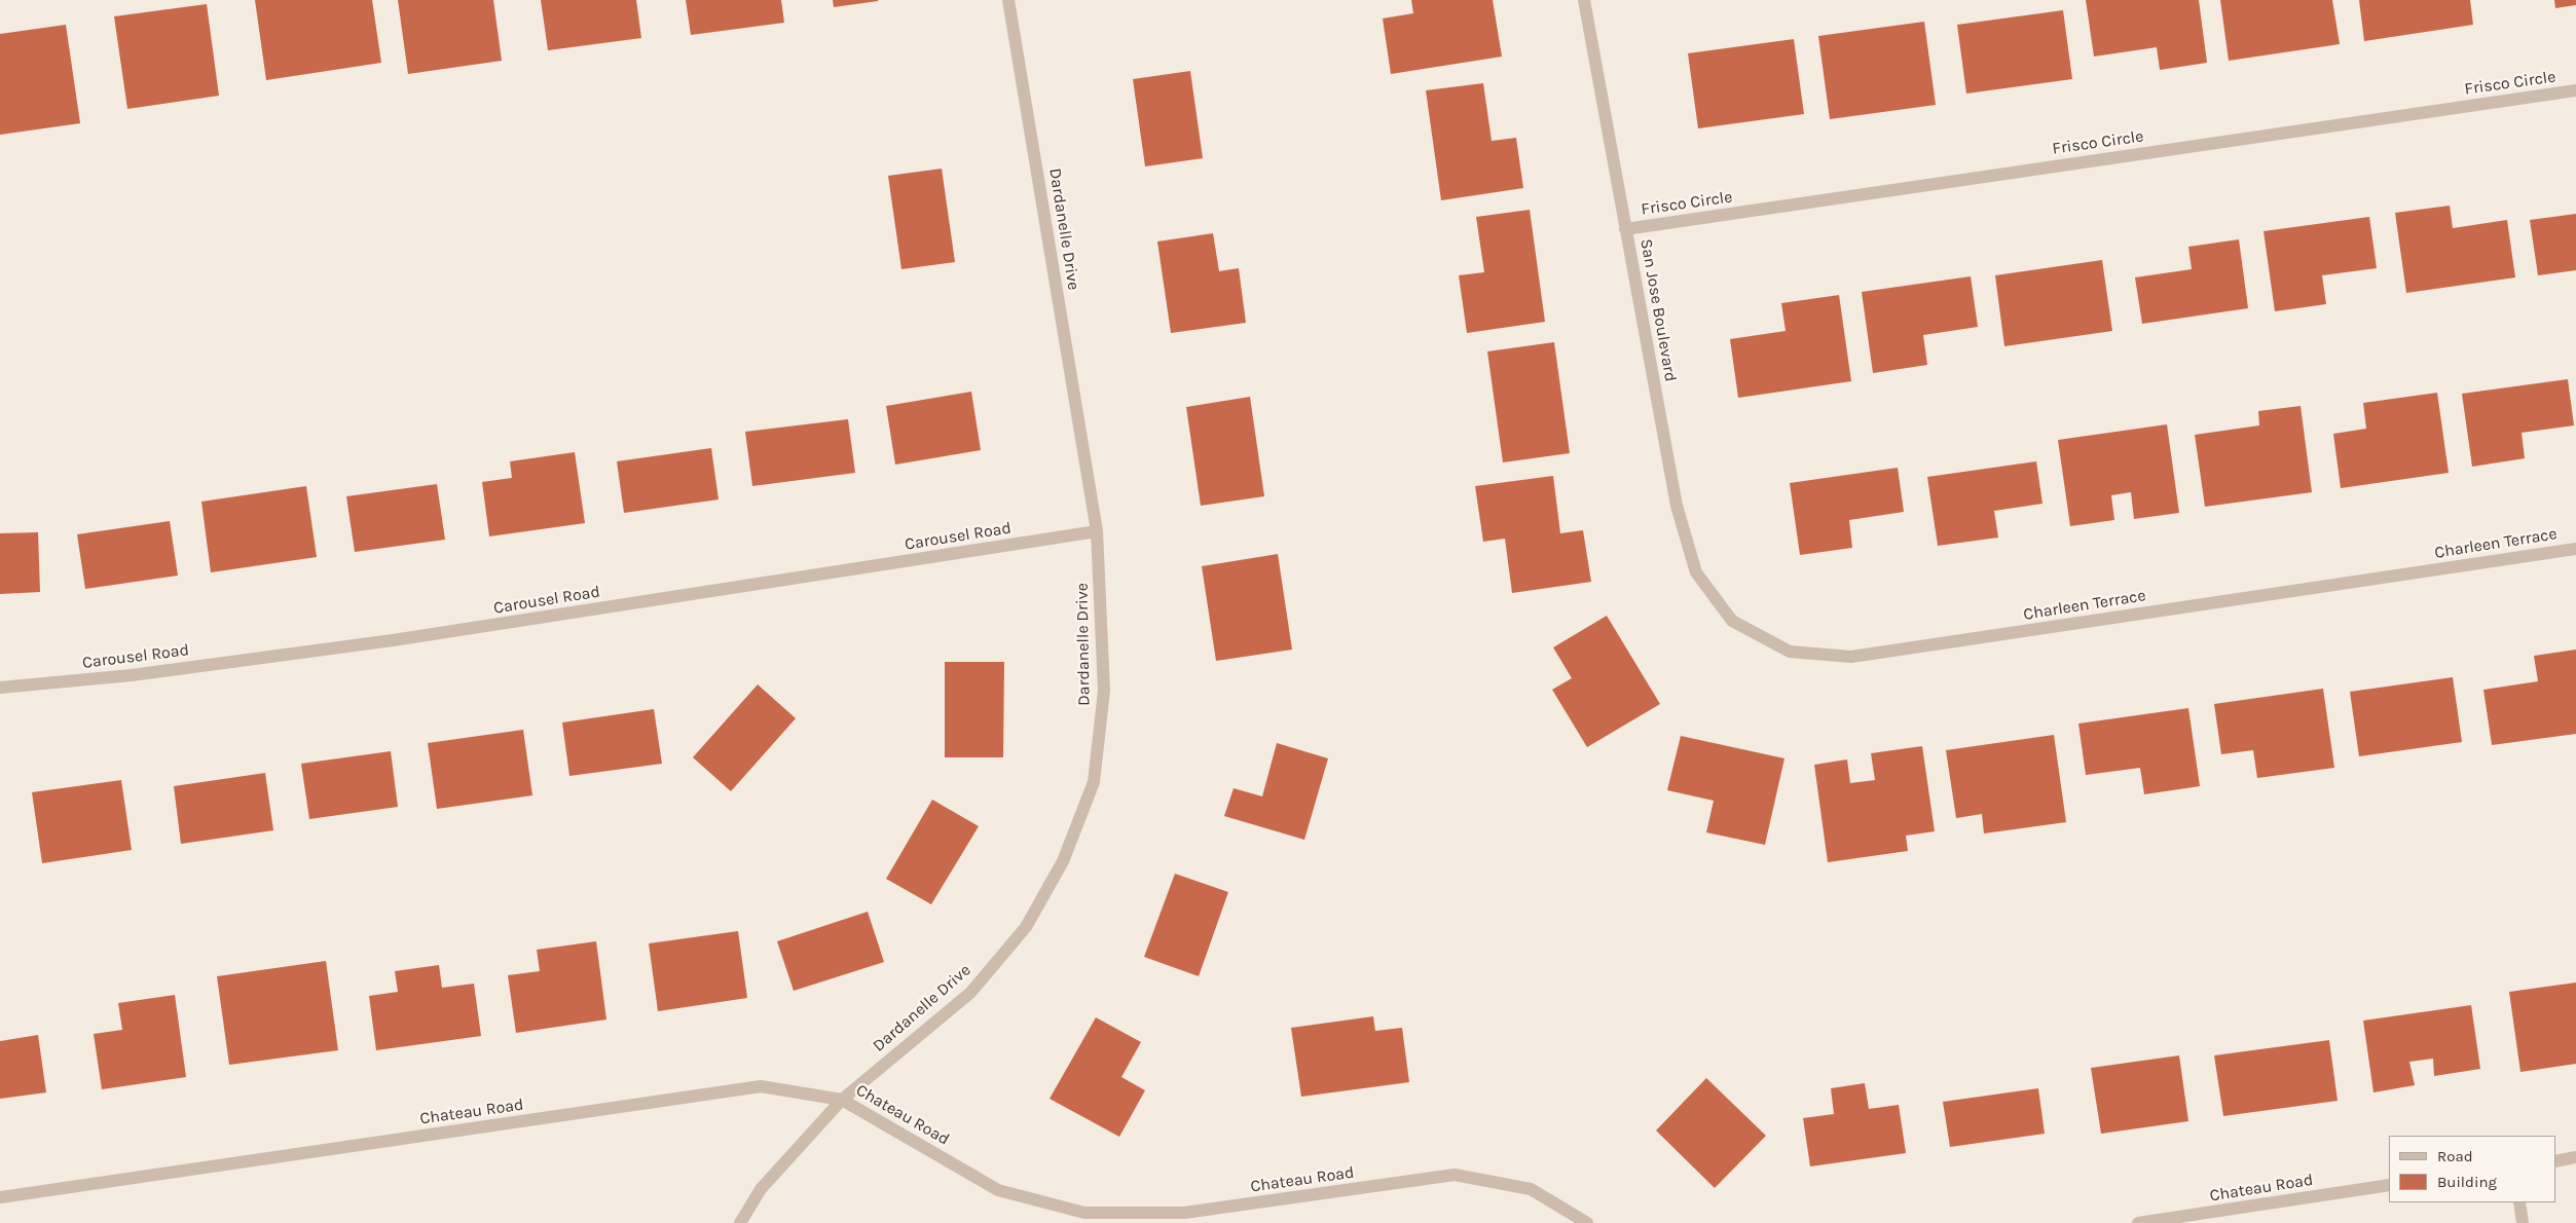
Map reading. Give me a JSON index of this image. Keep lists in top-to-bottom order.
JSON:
{
  "streets": {
    "street": [
      "Frisco Circle",
      "Dardanelle Drive",
      "San Jose Boulevard",
      "Carousel Road",
      "Charleen Terrace",
      "Chateau Road"
    ]
  },
  "crossings": [
    ["Frisco Circle", "San Jose Boulevard"],
    ["Dardanelle Drive", "Carousel Road"],
    ["Dardanelle Drive", "Chateau Road"],
    ["San Jose Boulevard", "Charleen Terrace"]
  ],
  "legend": ["Road", "Building"]
}
